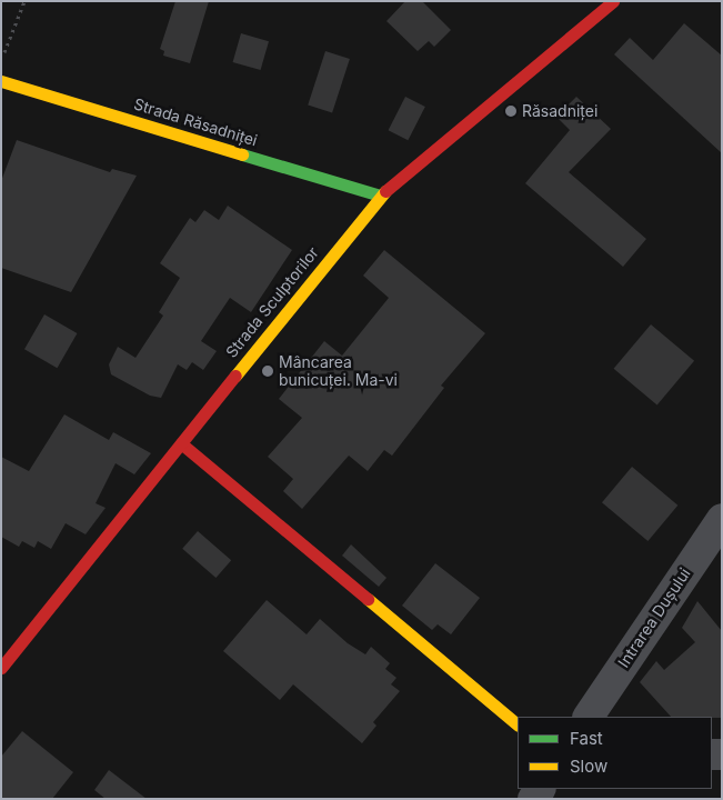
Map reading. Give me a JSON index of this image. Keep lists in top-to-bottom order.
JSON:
{
  "streets": {
    "street": ["Strada Răsadniței", "Strada Sculptorilor", "Intrarea Dușului"]
  },
  "crossings": [
    ["Strada Răsadniței", "Strada Sculptorilor"]
  ],
  "places": ["Răsadniței", "Mâncarea bunicuței. Ma-vi"],
  "legend": ["Fast", "Slow"]
}
